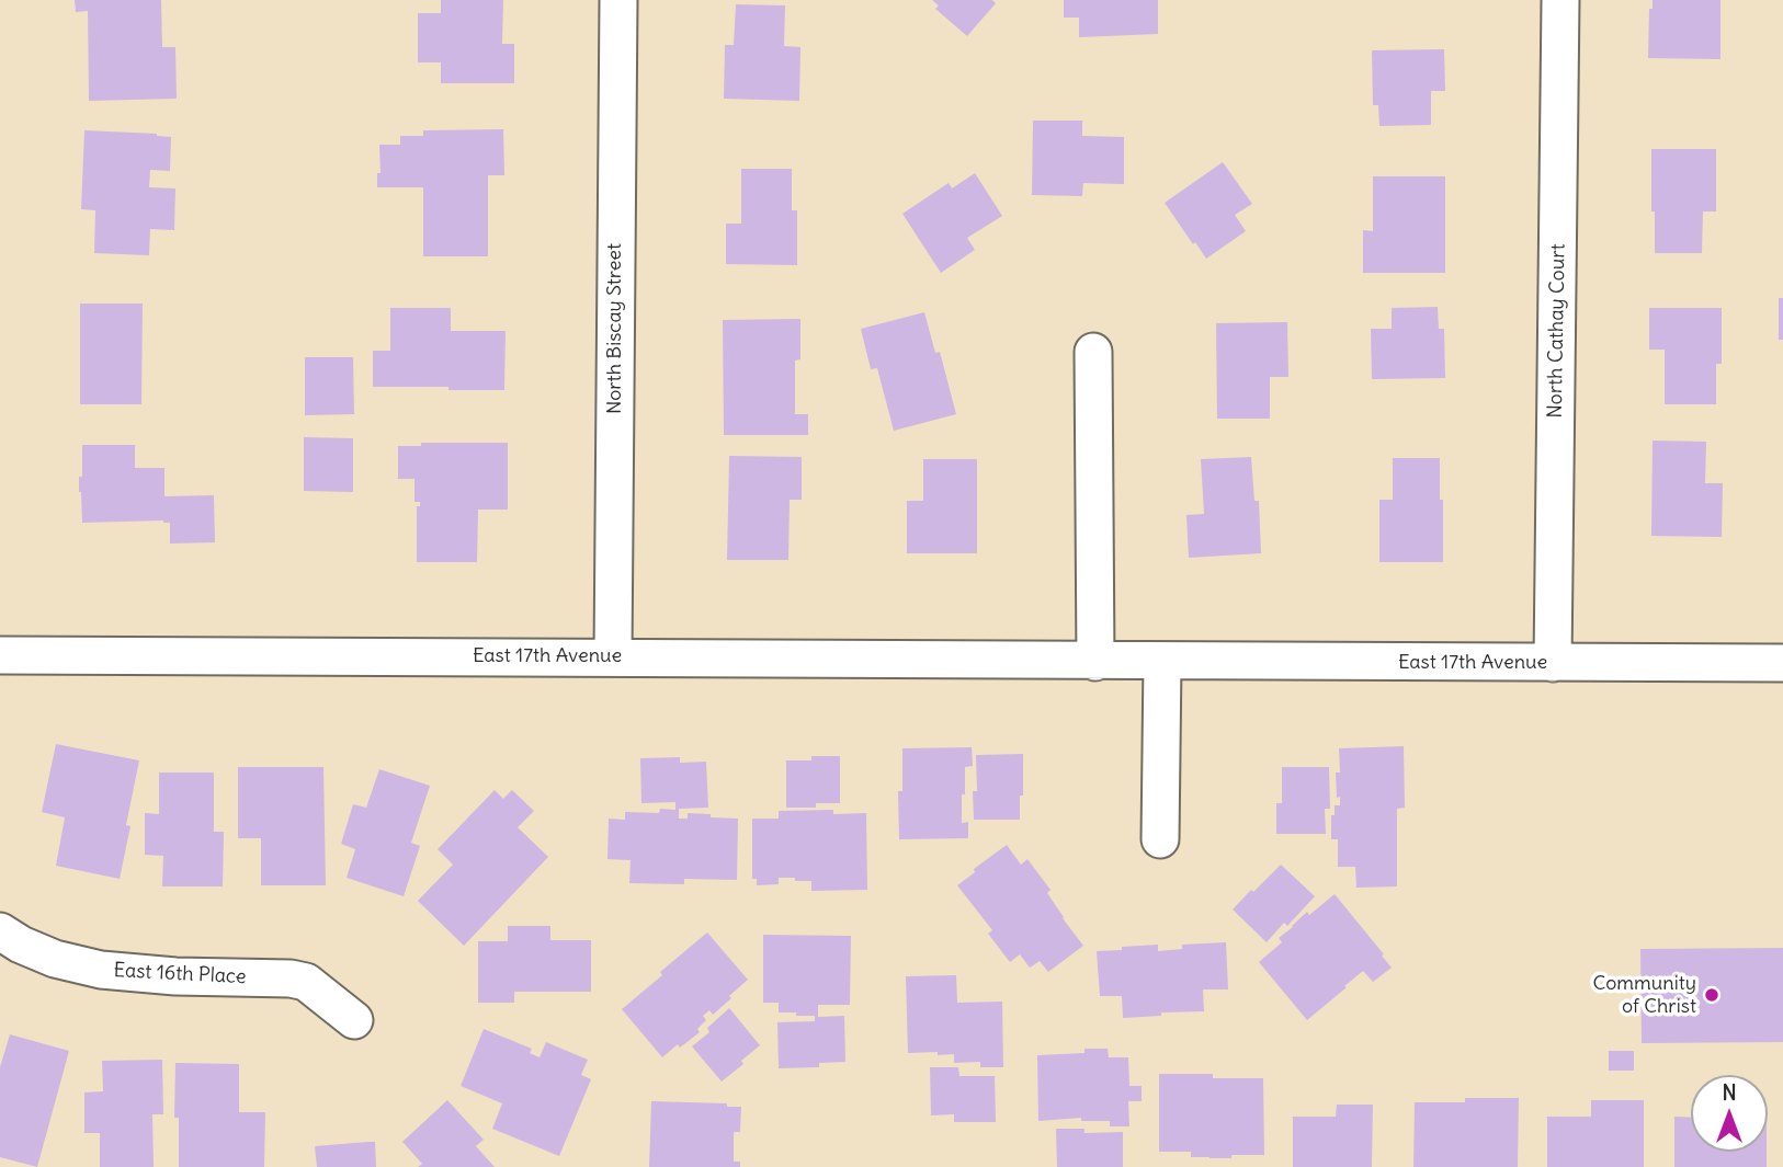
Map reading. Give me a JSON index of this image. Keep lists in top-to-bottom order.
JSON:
{
  "streets": {
    "street": [
      "North Biscay Street",
      "North Cathay Court",
      "East 17th Avenue",
      "East 16th Place"
    ]
  },
  "crossings": [
    ["North Biscay Street", "East 17th Avenue"],
    ["North Cathay Court", "East 17th Avenue"]
  ],
  "places": ["Community of Christ"],
  "north": "top"
}
